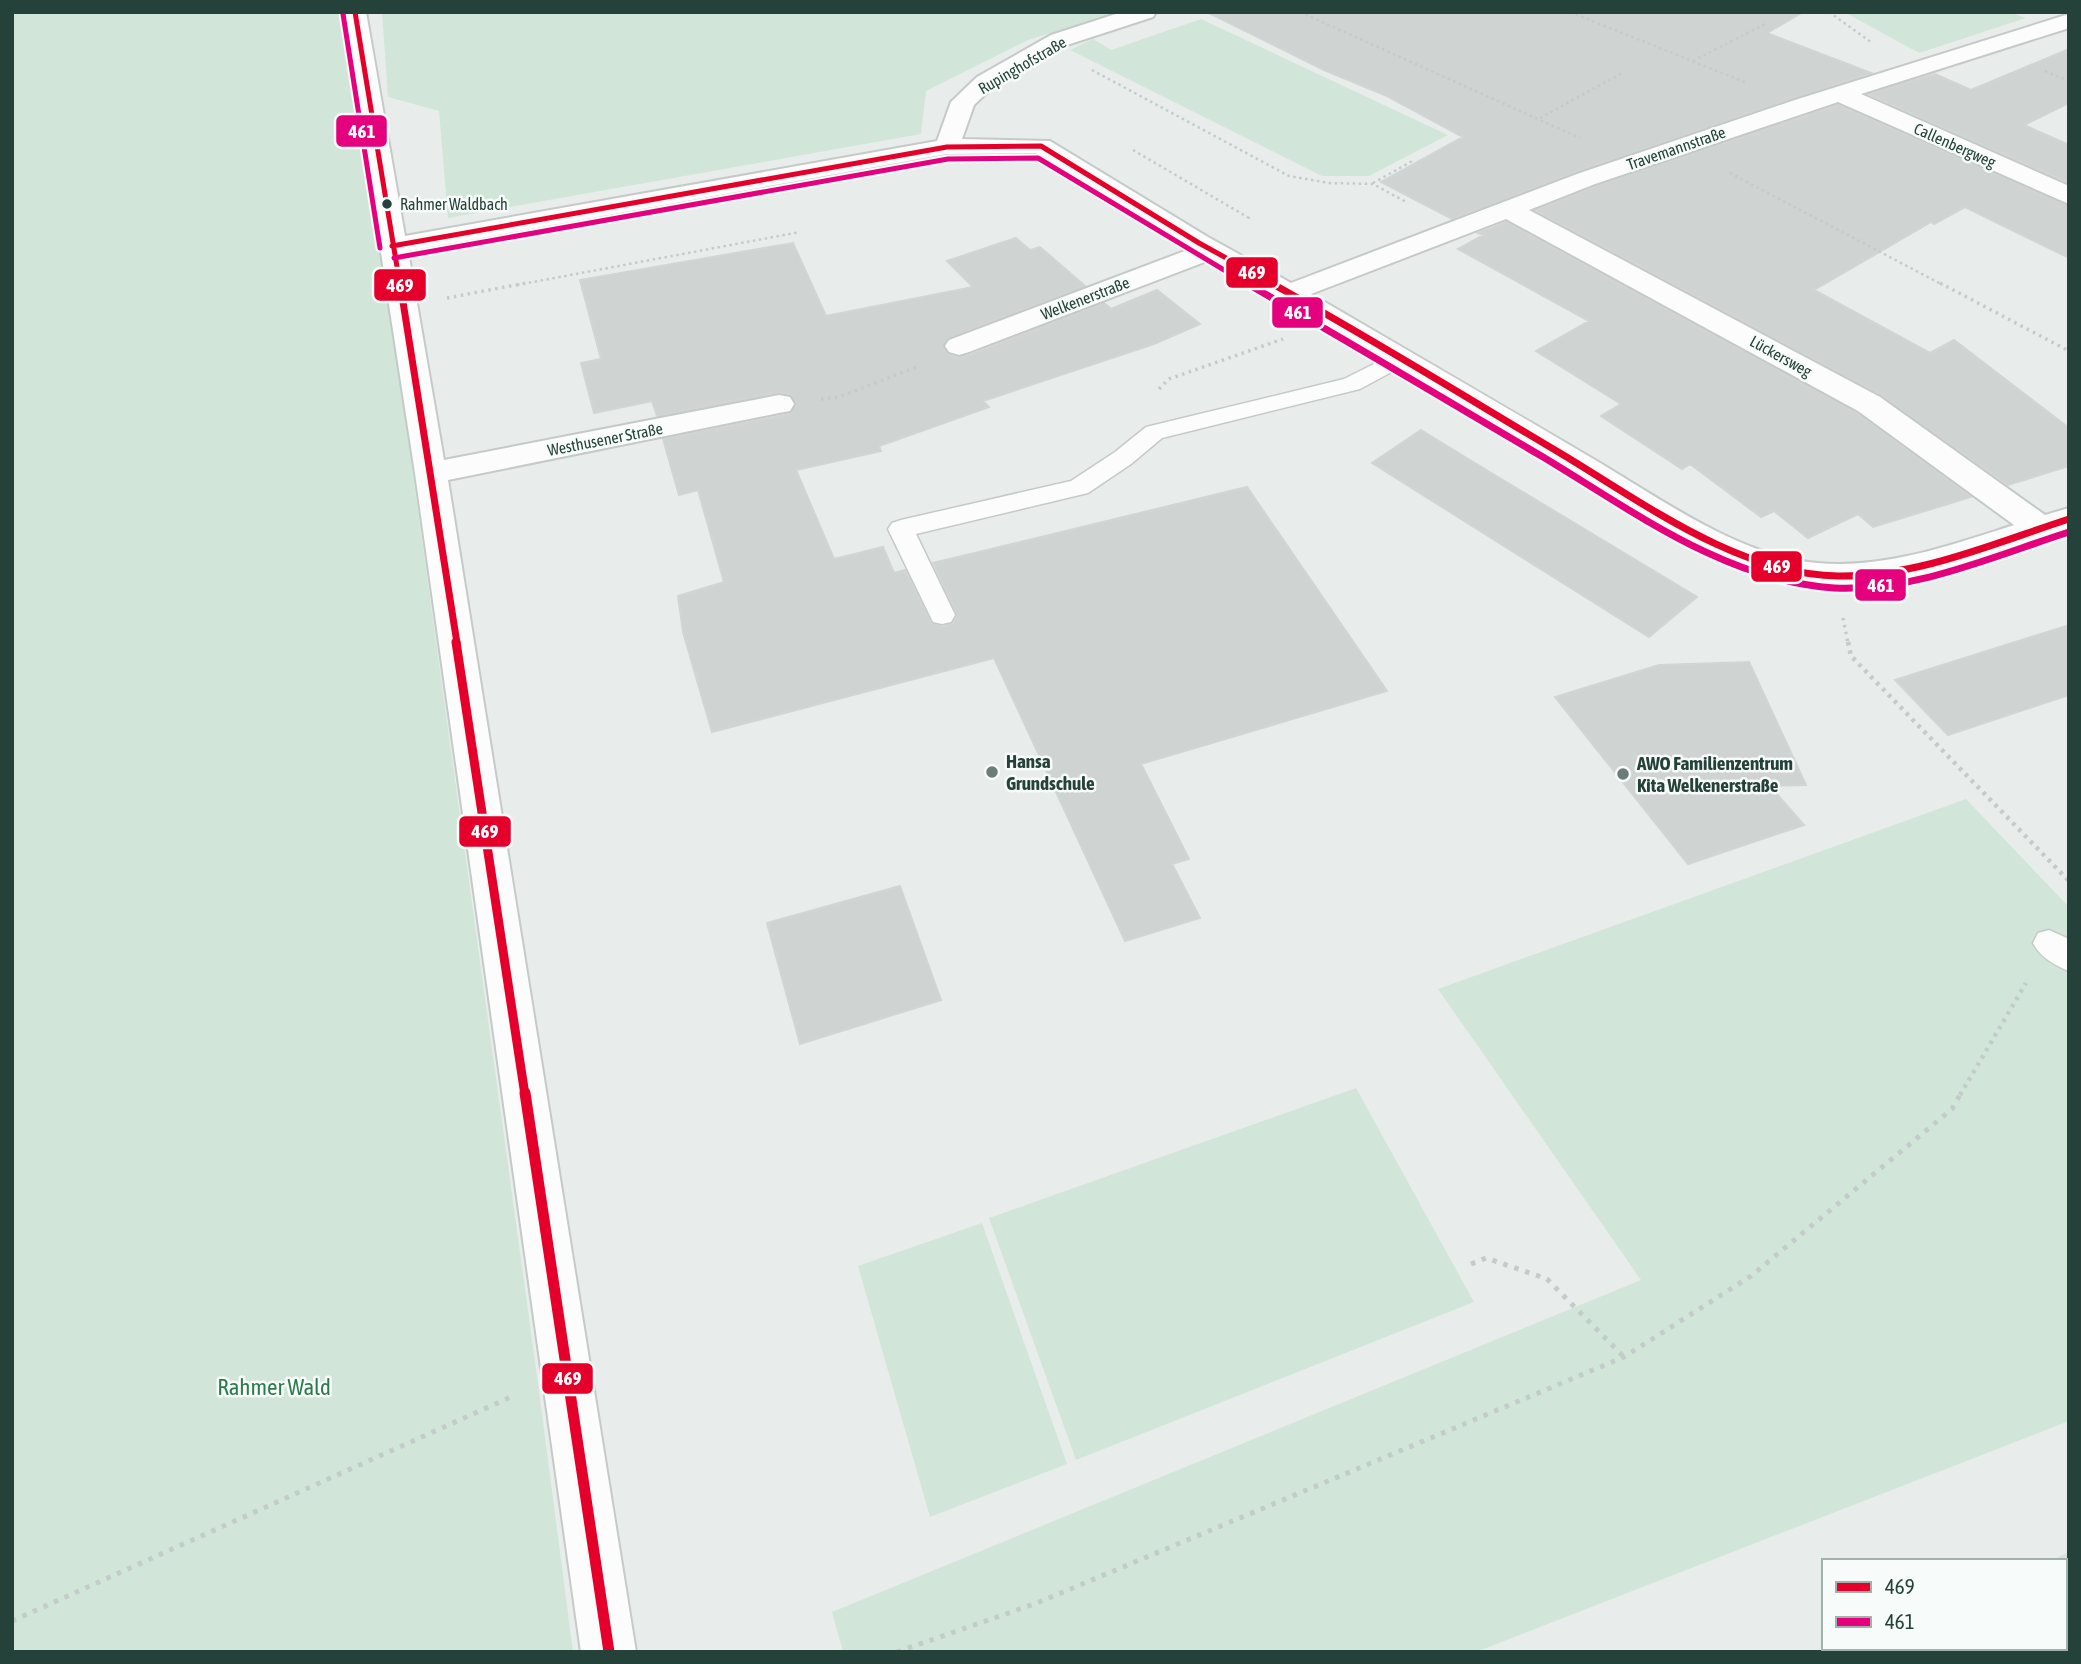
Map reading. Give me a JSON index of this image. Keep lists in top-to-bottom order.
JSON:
{
  "streets": {
    "street": [
      "Rupinghofstraße",
      "Callenbergweg",
      "Travemannstraße",
      "Welkenerstraße",
      "Lückersweg",
      "Westhusener Straße"
    ]
  },
  "crossings": [
    ["Callenbergweg", "Travemannstraße"],
    ["Travemannstraße", "Lückersweg"]
  ],
  "parks": ["Rahmer Wald"],
  "places": ["Rahmer Waldbach", "Hansa Grundschule", "AWO Familienzentrum Kita Welkenerstraße"],
  "lines": ["transit line 469", "transit line 461"],
  "legend": ["469", "461"]
}
